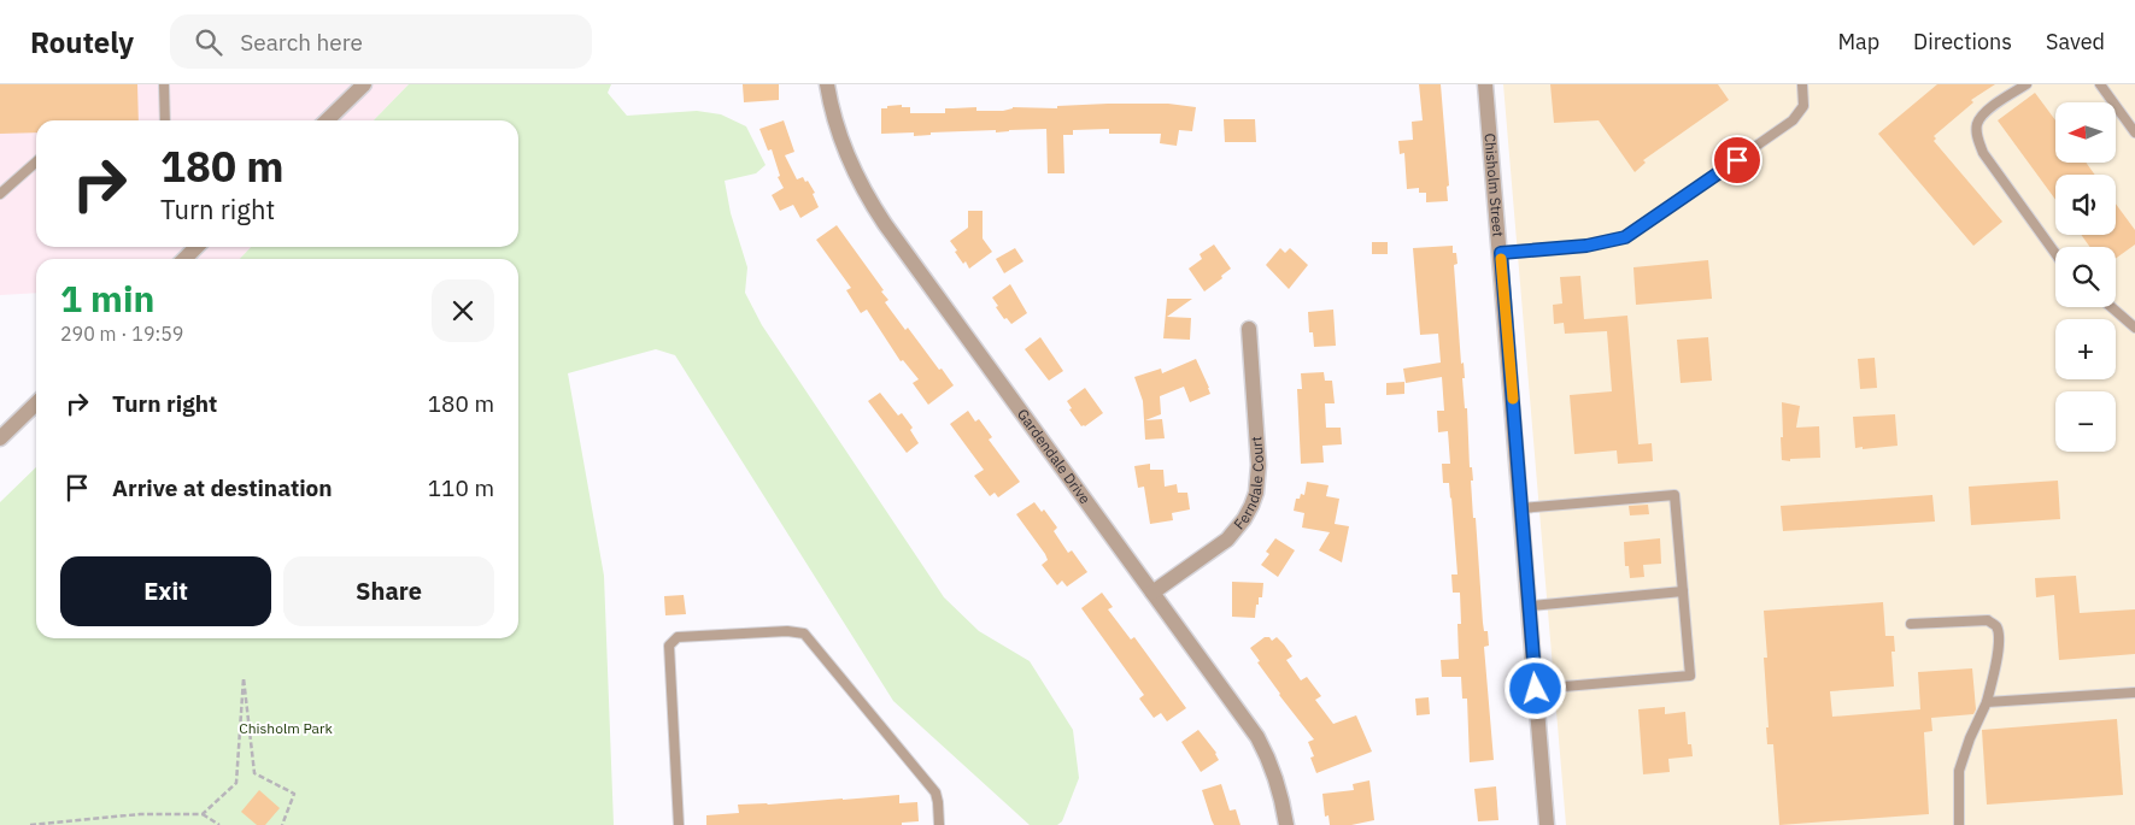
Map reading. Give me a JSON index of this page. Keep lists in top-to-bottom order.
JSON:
{
  "streets": {
    "street": ["Chisholm Street", "Gardendale Drive", "Ferndale Court"]
  },
  "crossings": [
    ["Gardendale Drive", "Ferndale Court"]
  ],
  "parks": ["Chisholm Park"],
  "north": "left",
  "page": {
    "header": "Routely",
    "search": "Search here",
    "nav": ["Map", "Directions", "Saved"],
    "map_buttons": ["+", "−"],
    "turn": ["180 m", "Turn right"],
    "heading": ["1 min", "290 m · 19:59"],
    "list": [
      {
        "name": "Turn right",
        "value": "180 m"
      },
      {
        "name": "Arrive at destination",
        "value": "110 m"
      }
    ],
    "buttons": ["Exit", "Share"]
  }
}
